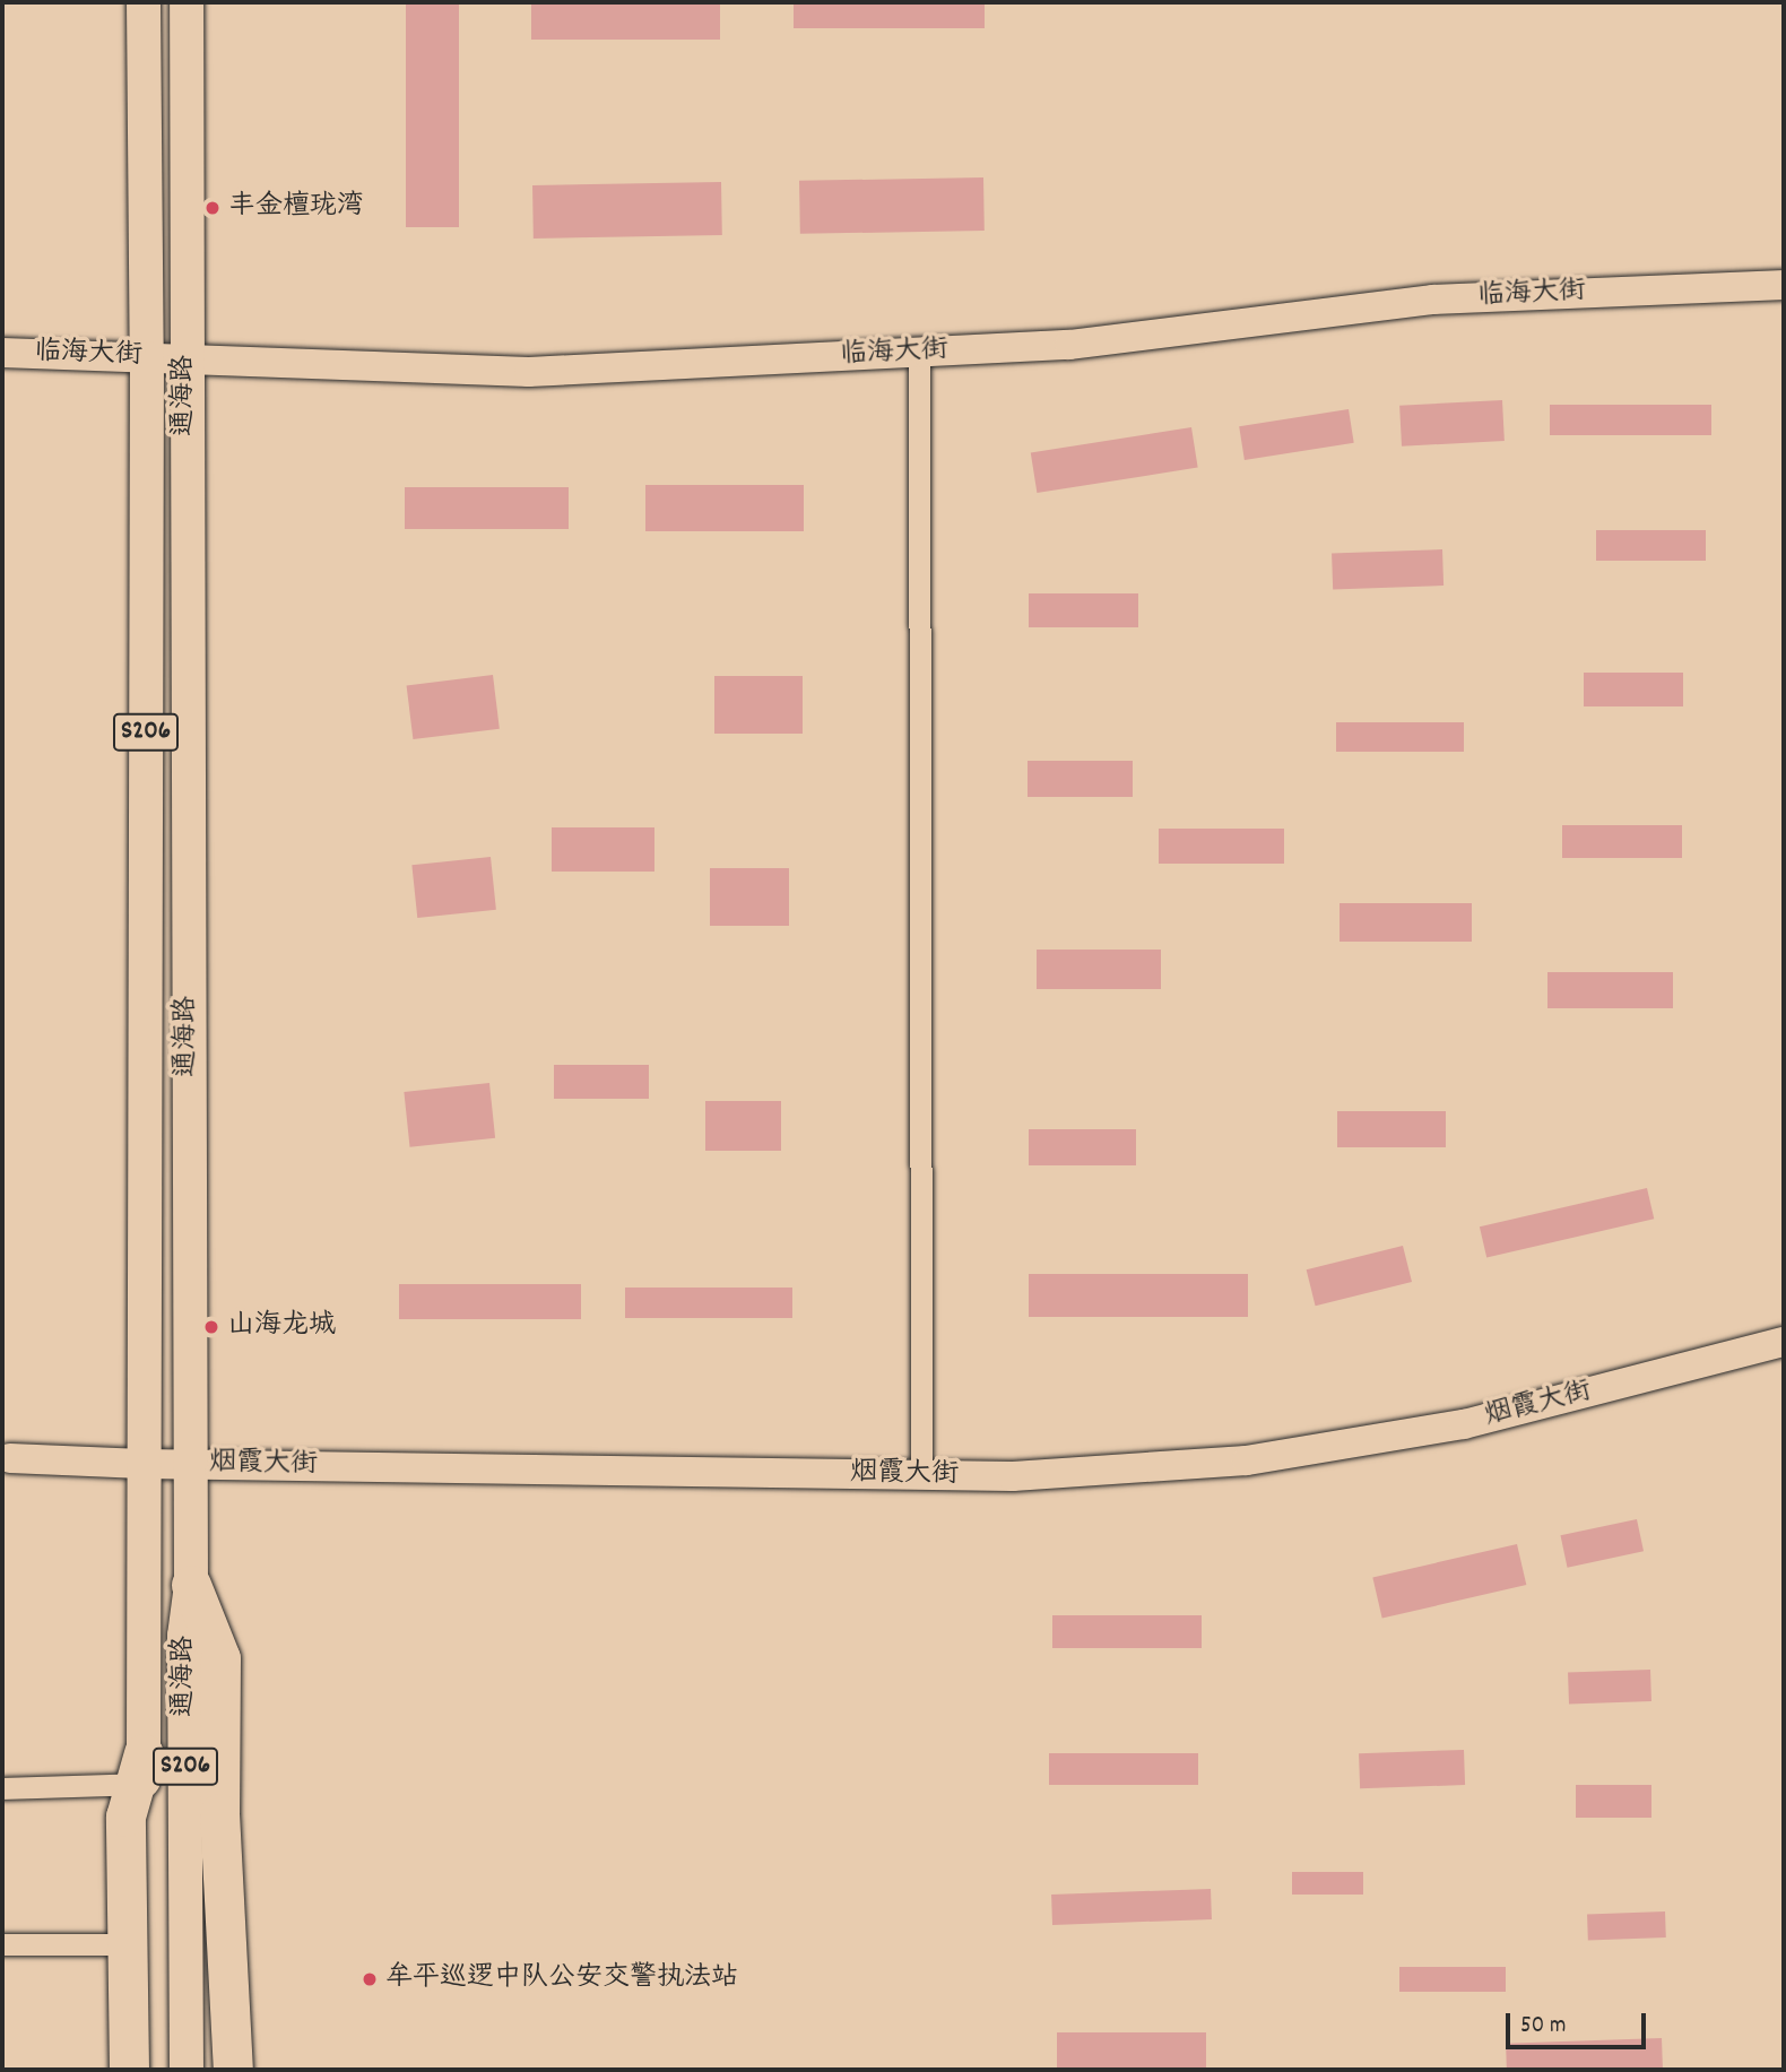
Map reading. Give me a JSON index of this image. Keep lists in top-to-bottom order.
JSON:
{
  "streets": {
    "main road": [
      "临海大街",
      "通海路",
      "S206",
      "烟霞大街"
    ]
  },
  "crossings": [
    ["临海大街", "通海路"],
    ["通海路", "烟霞大街"]
  ],
  "places": ["丰金檀珑湾", "山海龙城", "牟平巡逻中队公安交警执法站"],
  "scale_bar": "50 m"
}
